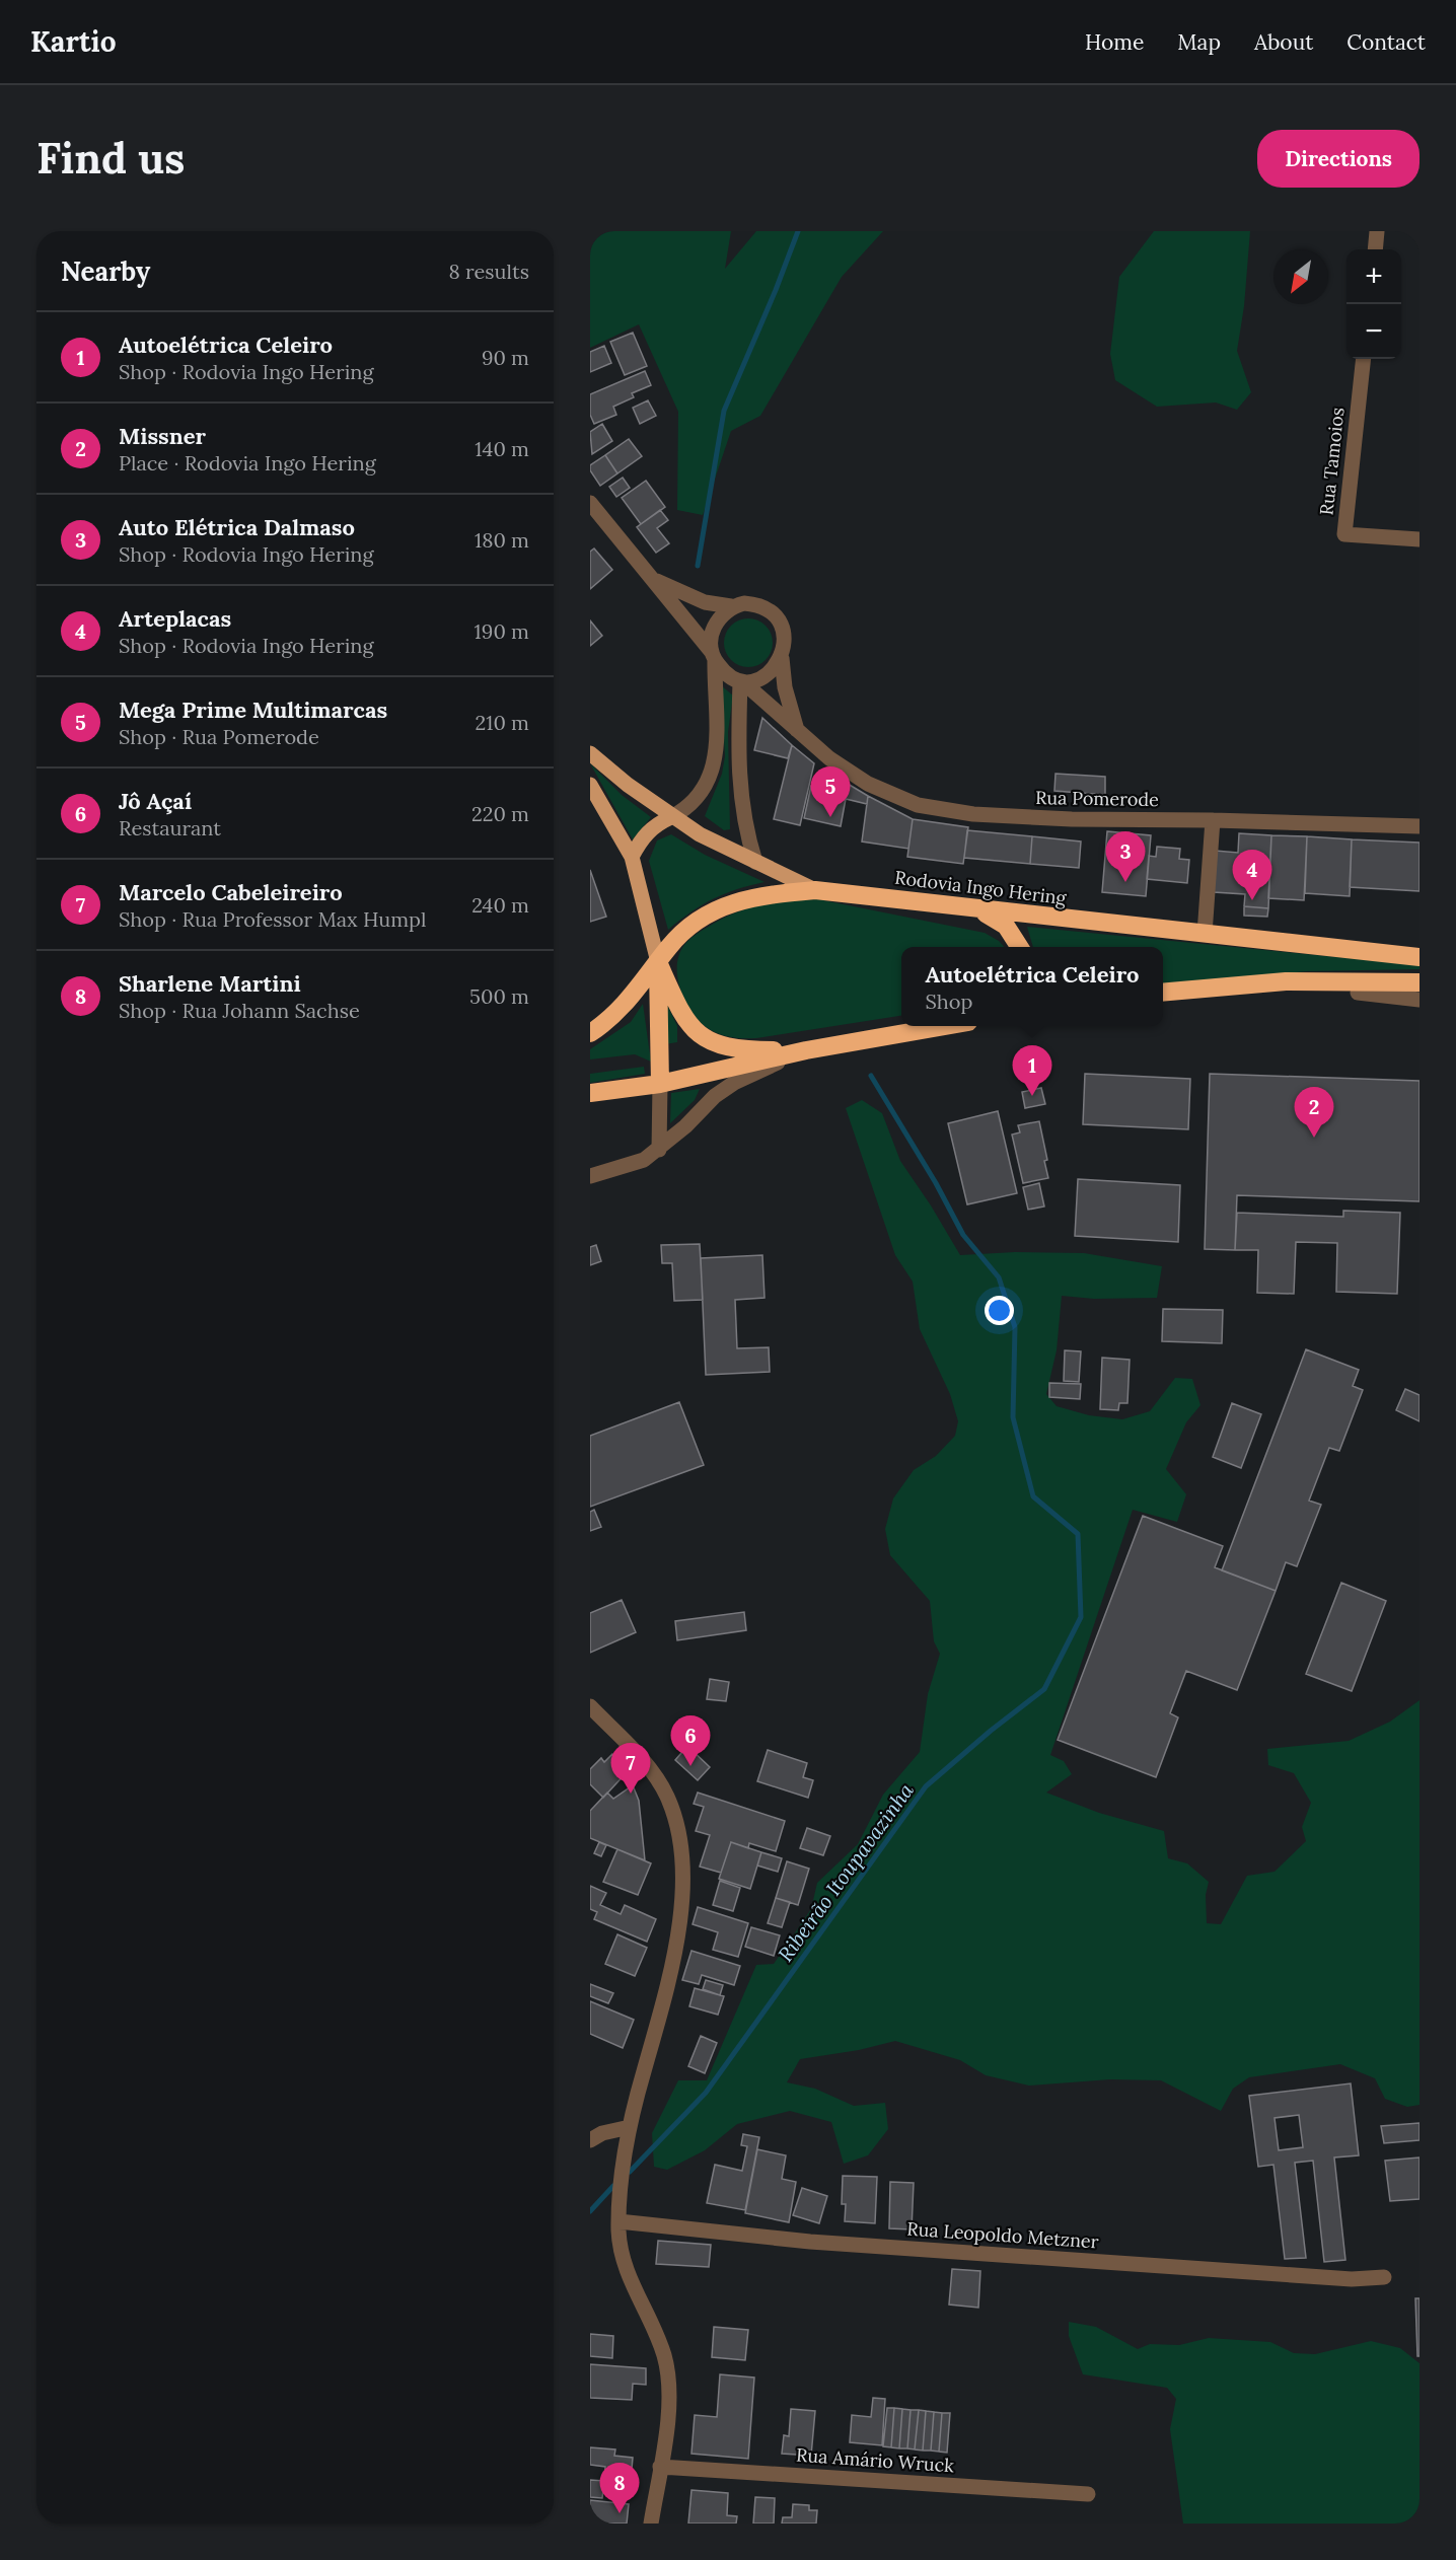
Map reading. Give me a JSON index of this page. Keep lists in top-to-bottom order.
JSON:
{
  "streets": {
    "highway": ["Rodovia Ingo Hering"],
    "street": [
      "Rua Tamoios",
      "Rua Pomerode",
      "Rua Leopoldo Metzner",
      "Rua Amário Wruck"
    ]
  },
  "water": ["Ribeirão Itoupavazinha"],
  "north": "bottom left",
  "page": {
    "header": "Kartio",
    "nav": [
      "Home",
      "Map",
      "About",
      "Contact"
    ],
    "buttons": "Directions",
    "title": "Find us",
    "heading": ["Nearby", "8 results"],
    "map_buttons": ["+", "−"],
    "list": [
      {
        "mark": "1",
        "name": "Autoelétrica Celeiro",
        "note": "Shop · Rodovia Ingo Hering",
        "value": "90 m"
      },
      {
        "mark": "2",
        "name": "Missner",
        "note": "Place · Rodovia Ingo Hering",
        "value": "140 m"
      },
      {
        "mark": "3",
        "name": "Auto Elétrica Dalmaso",
        "note": "Shop · Rodovia Ingo Hering",
        "value": "180 m"
      },
      {
        "mark": "4",
        "name": "Arteplacas",
        "note": "Shop · Rodovia Ingo Hering",
        "value": "190 m"
      },
      {
        "mark": "5",
        "name": "Mega Prime Multimarcas",
        "note": "Shop · Rua Pomerode",
        "value": "210 m"
      },
      {
        "mark": "6",
        "name": "Jô Açaí",
        "note": "Restaurant",
        "value": "220 m"
      },
      {
        "mark": "7",
        "name": "Marcelo Cabeleireiro",
        "note": "Shop · Rua Professor Max Humpl",
        "value": "240 m"
      },
      {
        "mark": "8",
        "name": "Sharlene Martini",
        "note": "Shop · Rua Johann Sachse",
        "value": "500 m"
      }
    ],
    "pins": [
      "5",
      "3",
      "4",
      "1",
      "2",
      "6",
      "7",
      "8"
    ],
    "popup": ["Autoelétrica Celeiro", "Shop"]
  }
}
